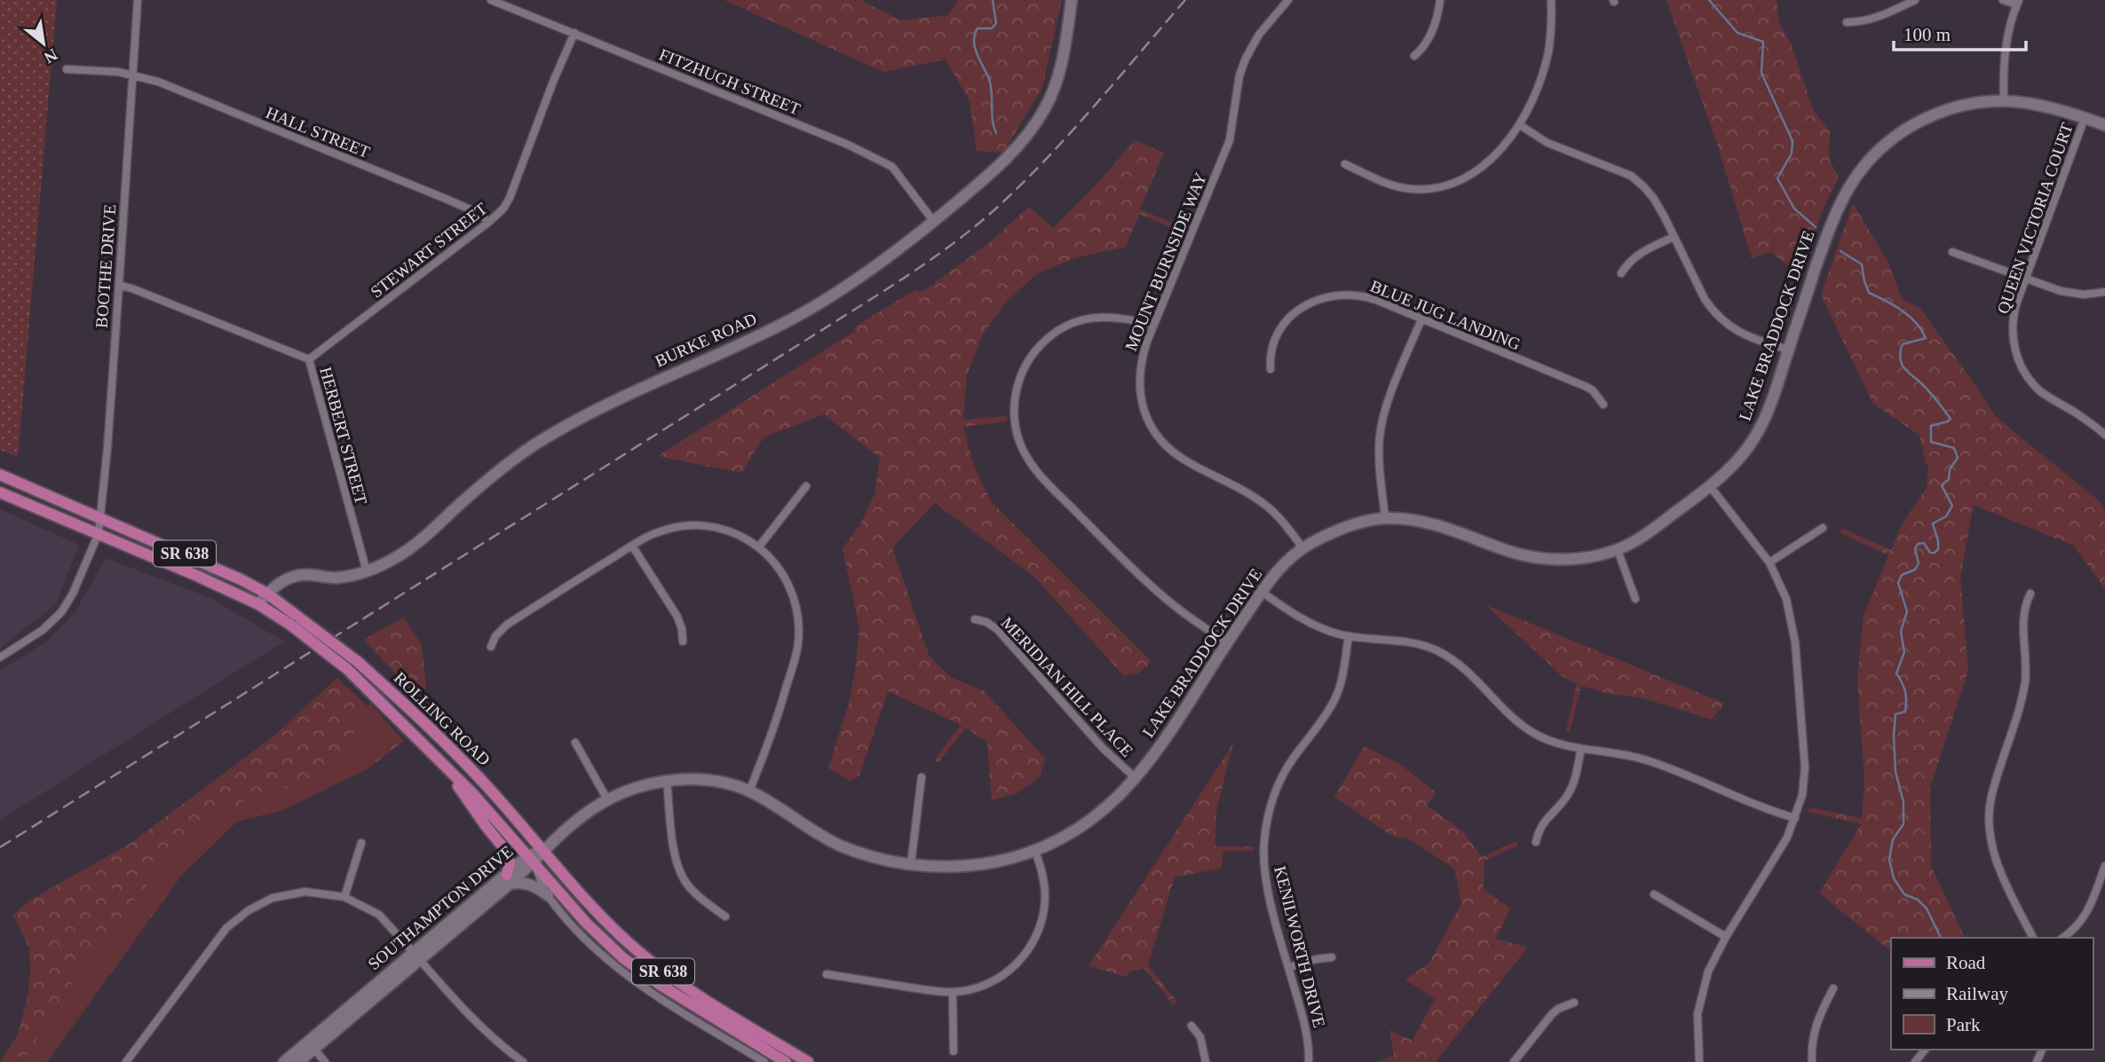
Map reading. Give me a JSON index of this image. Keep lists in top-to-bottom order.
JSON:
{
  "streets": {
    "main road": ["SR 638", "ROLLING ROAD"],
    "street": [
      "FITZHUGH STREET",
      "HALL STREET",
      "QUEEN VICTORIA COURT",
      "STEWART STREET",
      "MOUNT BURNSIDE WAY",
      "BOOTHE DRIVE",
      "BLUE JUG LANDING",
      "LAKE BRADDOCK DRIVE",
      "BURKE ROAD",
      "HERBERT STREET",
      "MERIDIAN HILL PLACE",
      "SOUTHAMPTON DRIVE",
      "KENILWORTH DRIVE"
    ]
  },
  "crossings": [
    ["FITZHUGH STREET", "STEWART STREET"],
    ["FITZHUGH STREET", "BURKE ROAD"],
    ["HALL STREET", "STEWART STREET"],
    ["HALL STREET", "BOOTHE DRIVE"],
    ["QUEEN VICTORIA COURT", "LAKE BRADDOCK DRIVE"],
    ["STEWART STREET", "HERBERT STREET"],
    ["MOUNT BURNSIDE WAY", "LAKE BRADDOCK DRIVE"],
    ["BOOTHE DRIVE", "HERBERT STREET"],
    ["BOOTHE DRIVE", "ROLLING ROAD"],
    ["LAKE BRADDOCK DRIVE", "MERIDIAN HILL PLACE"],
    ["LAKE BRADDOCK DRIVE", "ROLLING ROAD"],
    ["LAKE BRADDOCK DRIVE", "SOUTHAMPTON DRIVE"],
    ["BURKE ROAD", "HERBERT STREET"],
    ["BURKE ROAD", "ROLLING ROAD"],
    ["ROLLING ROAD", "SOUTHAMPTON DRIVE"]
  ],
  "legend": ["Road", "Railway", "Park"],
  "scale_bar": "100 m",
  "north": "bottom right"
}
